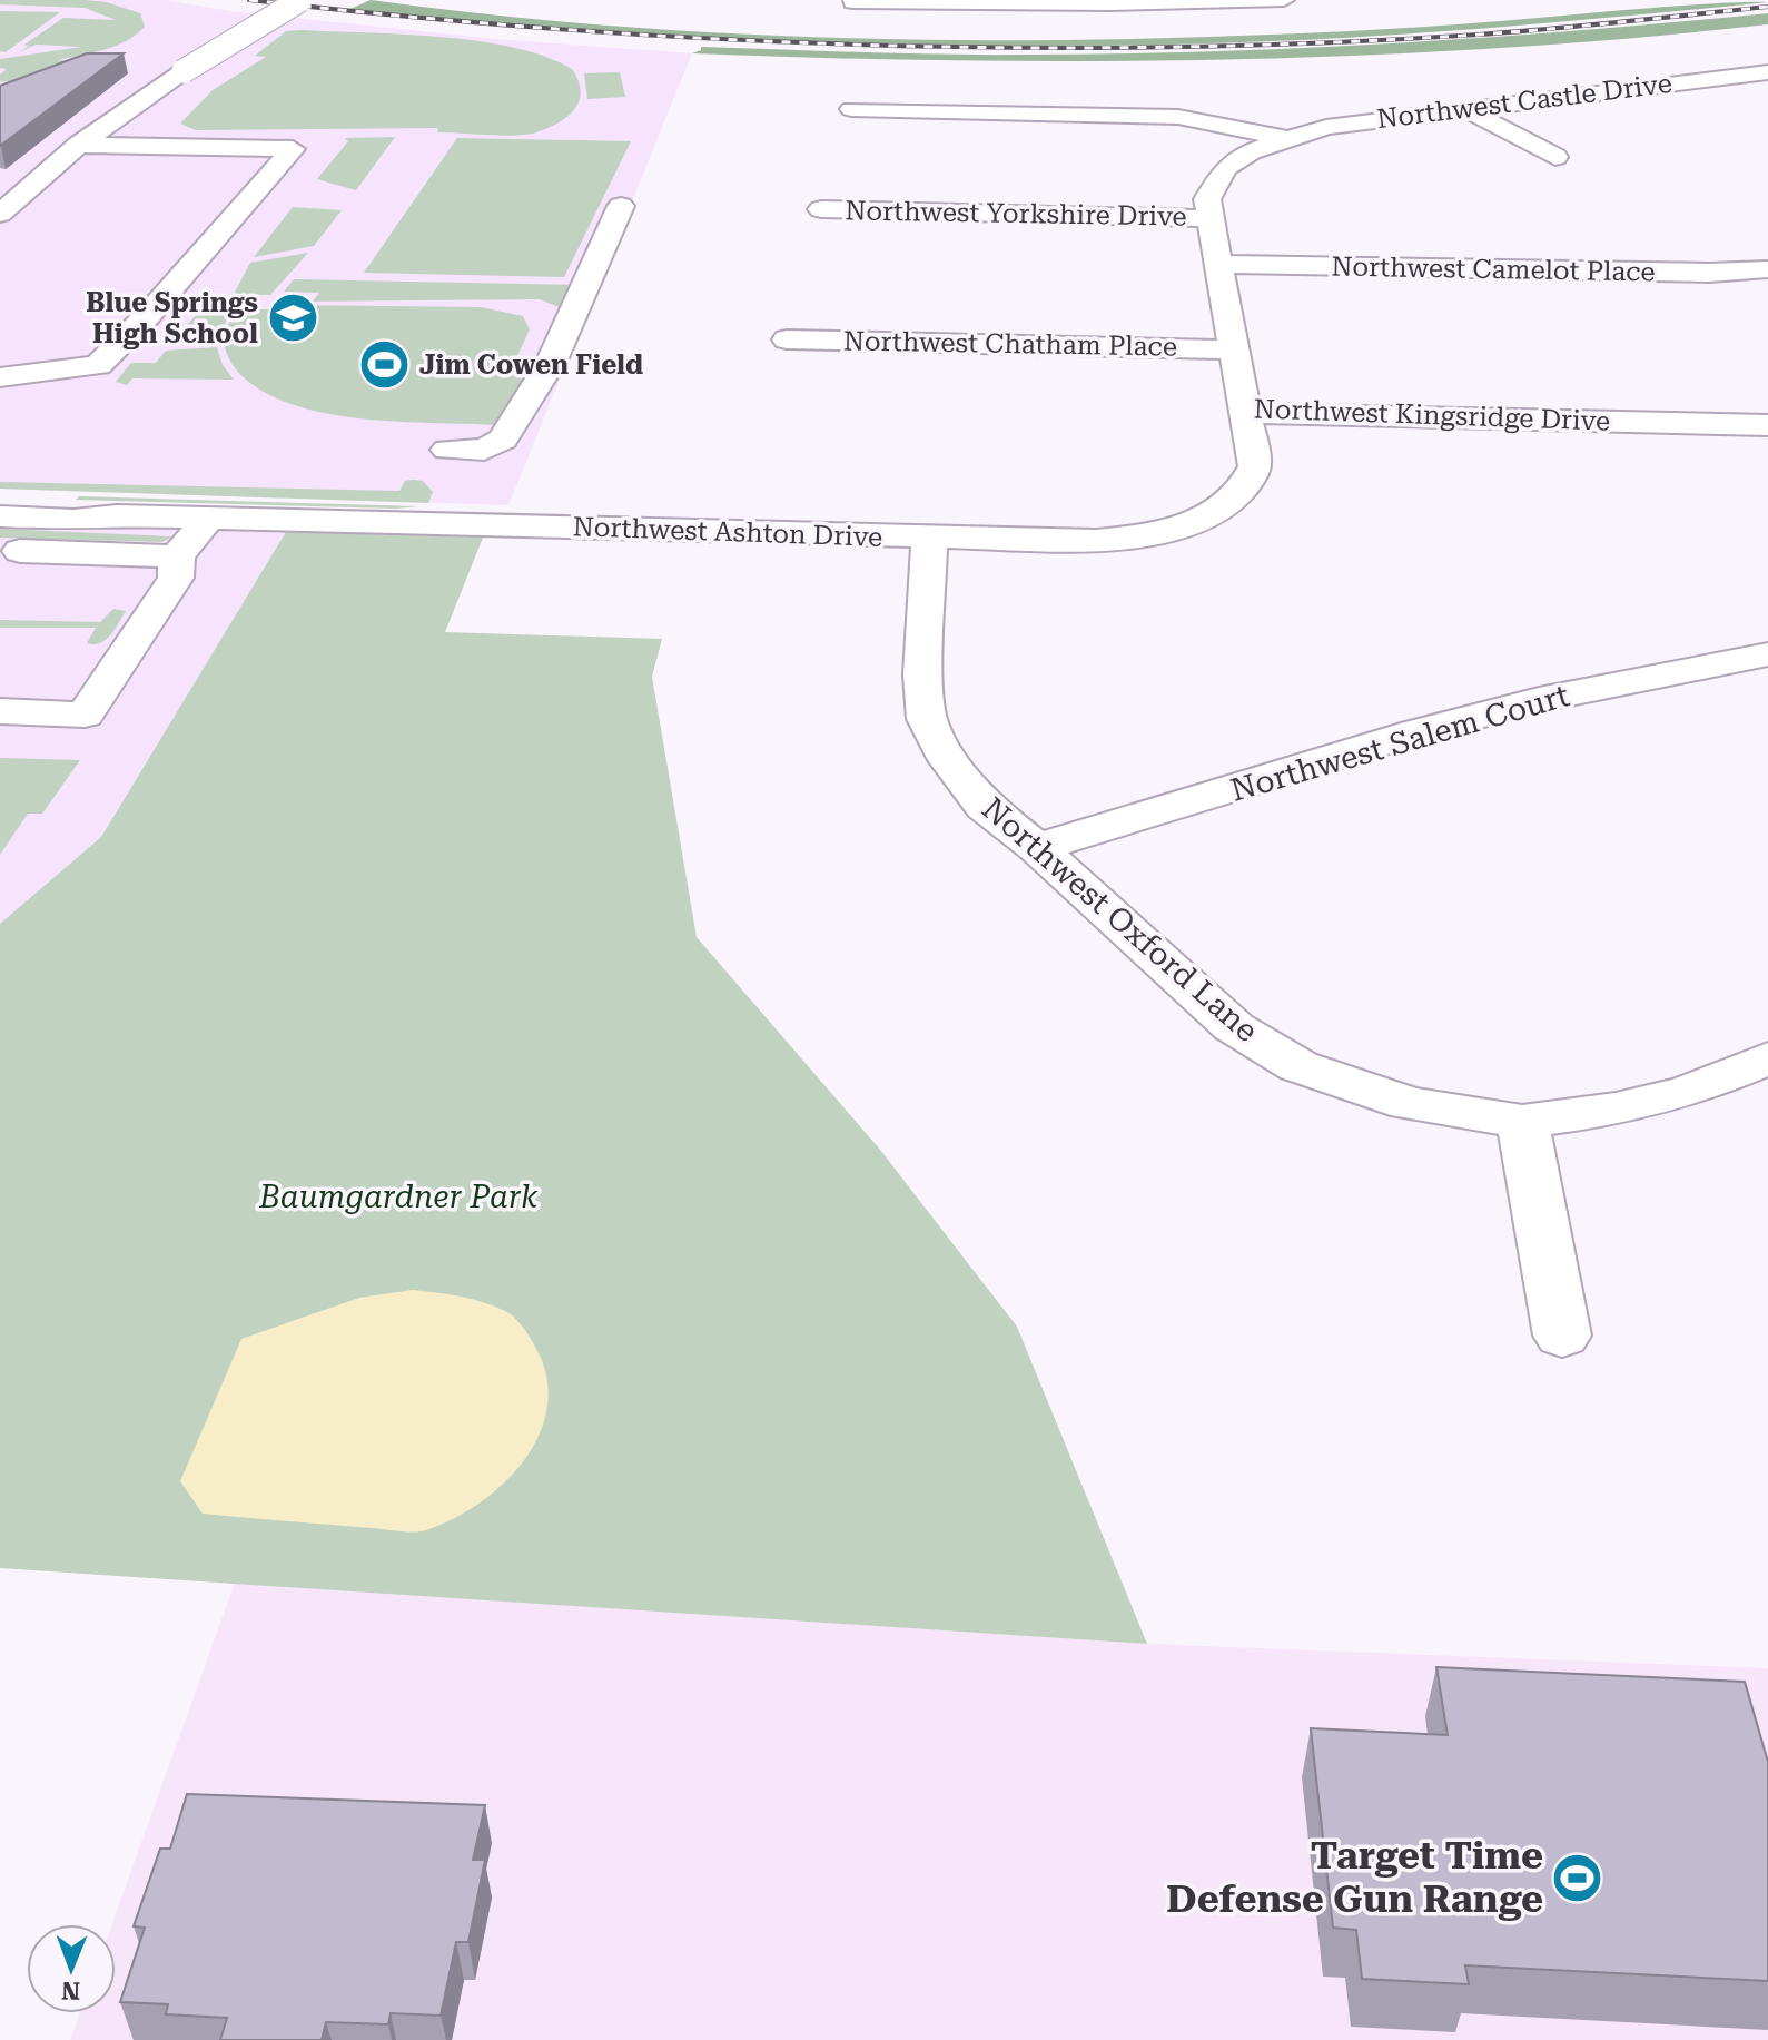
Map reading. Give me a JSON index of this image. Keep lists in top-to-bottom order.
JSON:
{
  "streets": {
    "street": [
      "Northwest Castle Drive",
      "Northwest Yorkshire Drive",
      "Northwest Camelot Place",
      "Northwest Chatham Place",
      "Northwest Kingsridge Drive",
      "Northwest Ashton Drive",
      "Northwest Salem Court",
      "Northwest Oxford Lane"
    ]
  },
  "crossings": [
    ["Northwest Yorkshire Drive", "Northwest Kingsridge Drive"],
    ["Northwest Camelot Place", "Northwest Kingsridge Drive"],
    ["Northwest Chatham Place", "Northwest Kingsridge Drive"],
    ["Northwest Kingsridge Drive", "Northwest Ashton Drive"],
    ["Northwest Ashton Drive", "Northwest Oxford Lane"],
    ["Northwest Salem Court", "Northwest Oxford Lane"]
  ],
  "parks": ["Baumgardner Park"],
  "places": {
    "school or university": ["Blue Springs High School"],
    "sports": ["Jim Cowen Field", "Target Time Defense Gun Range"]
  },
  "north": "bottom"
}
